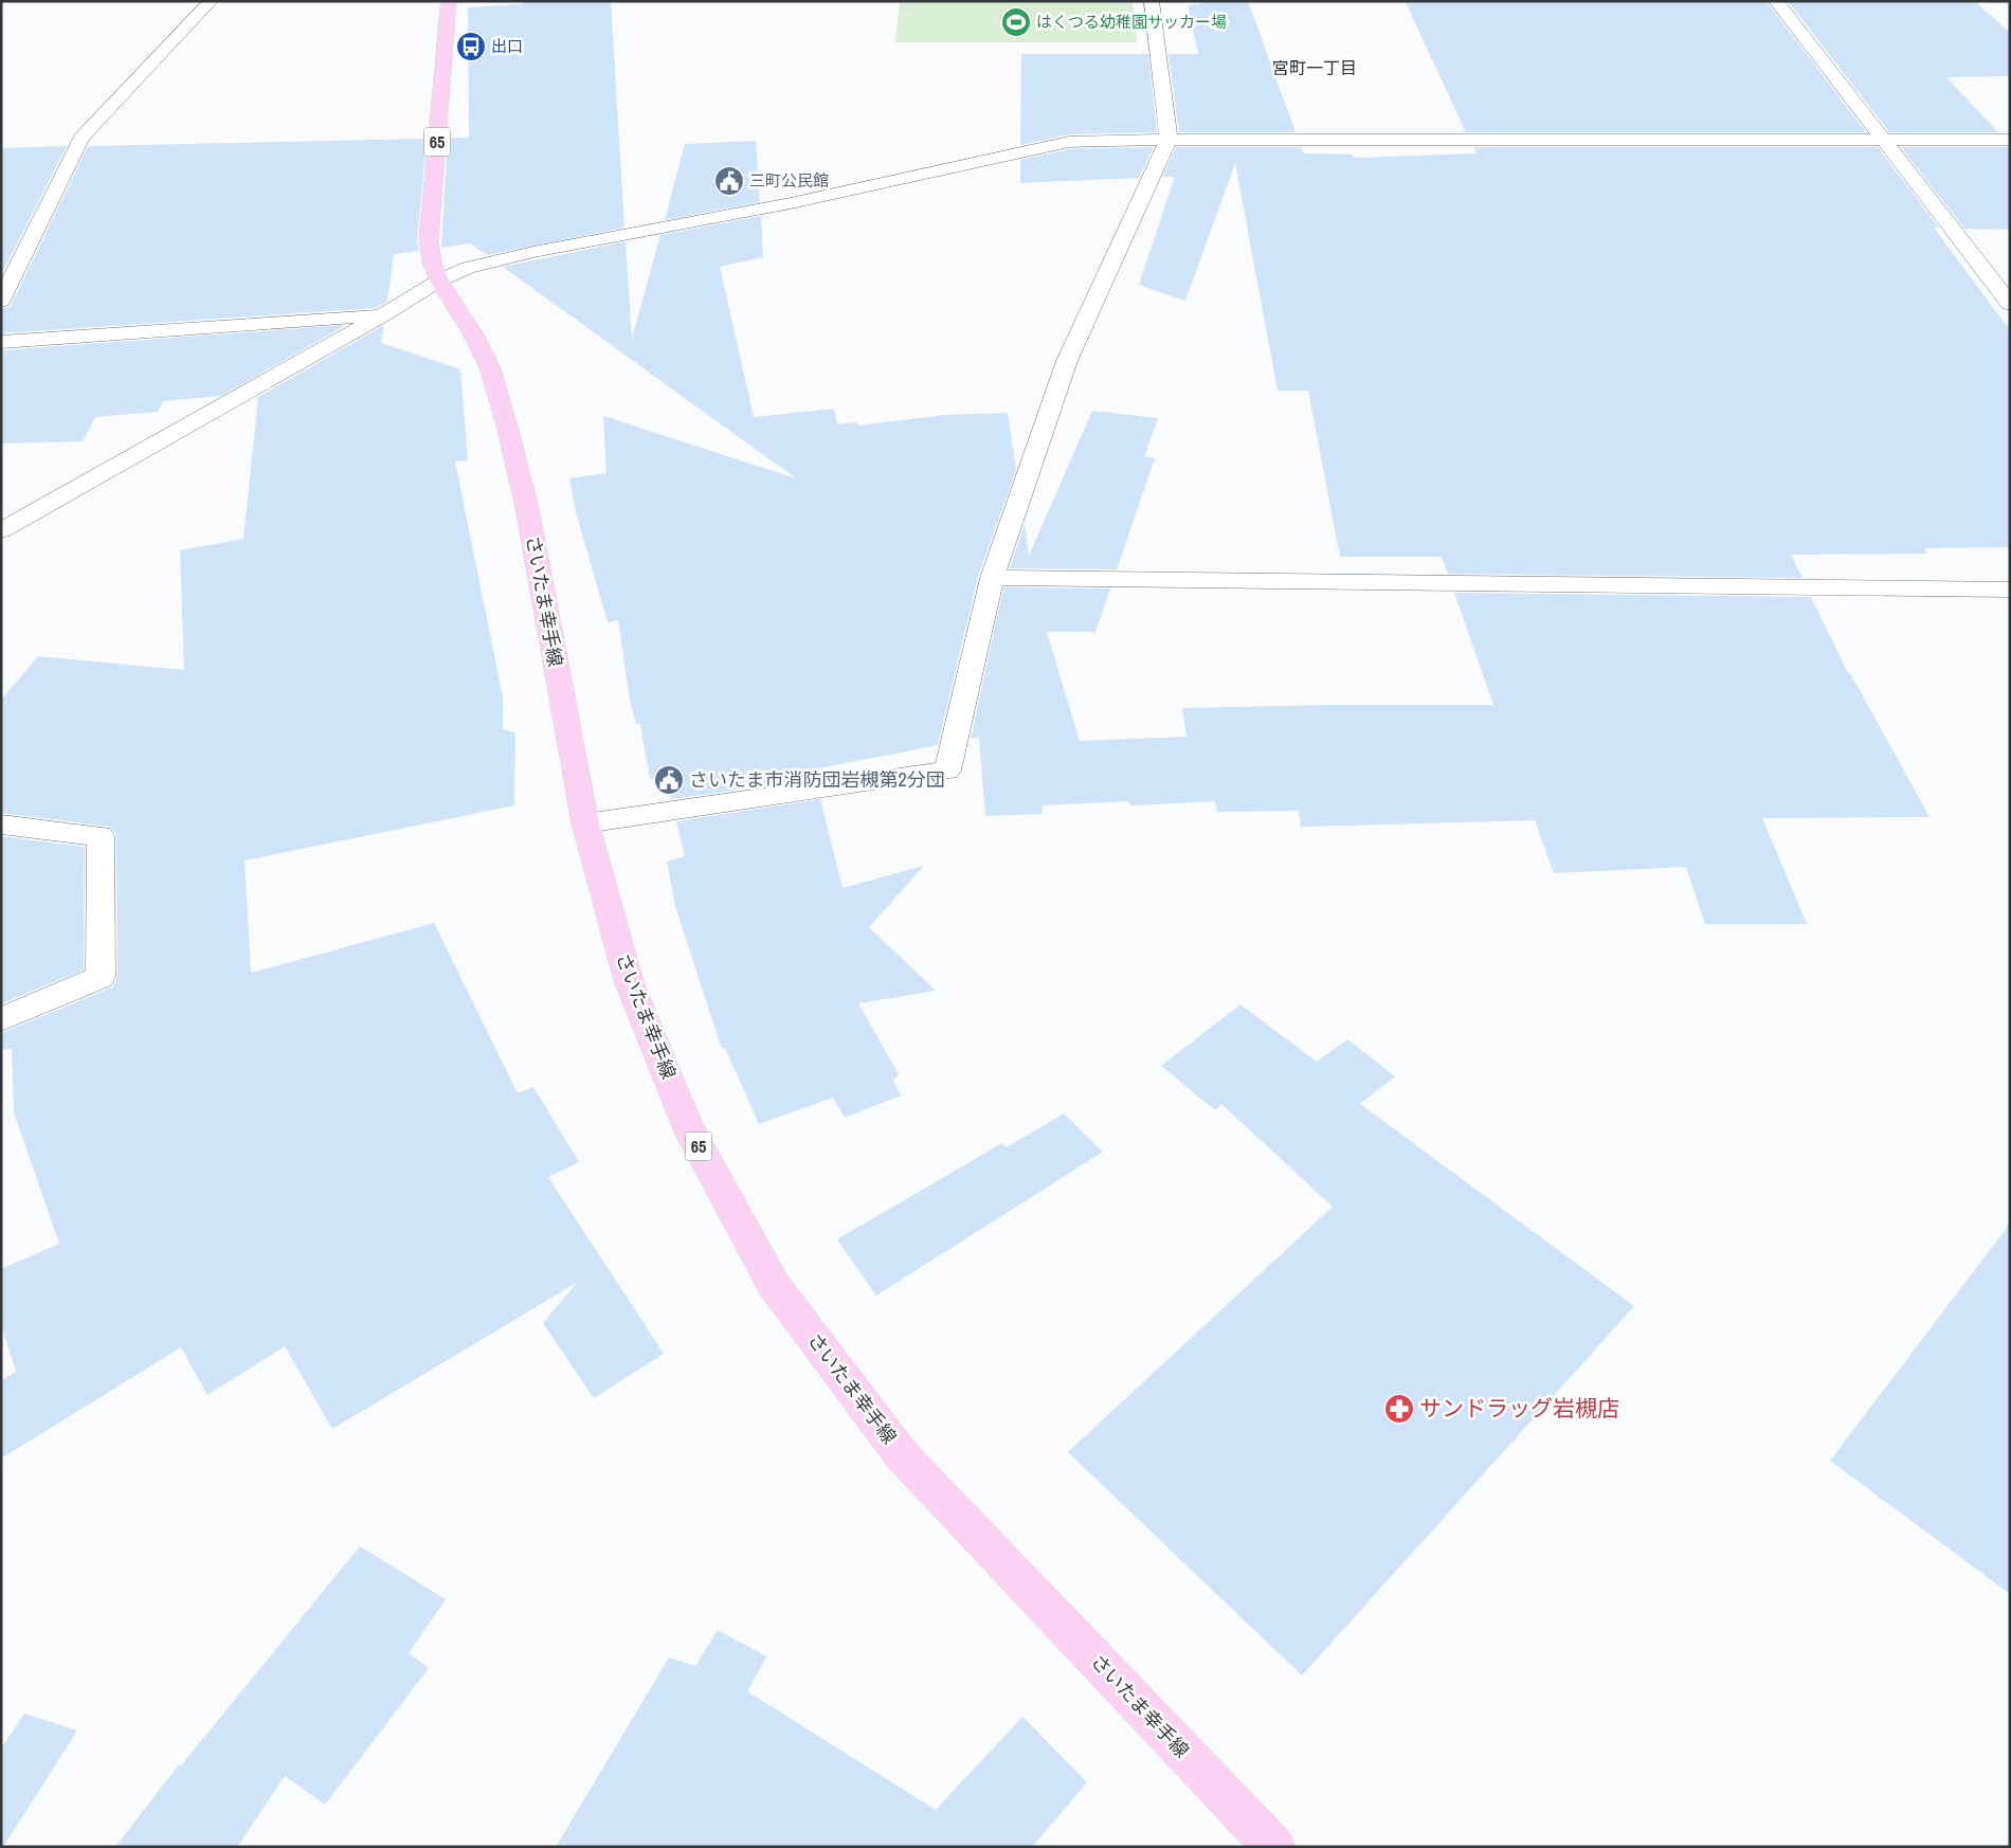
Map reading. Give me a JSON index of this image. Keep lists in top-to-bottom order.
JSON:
{
  "streets": {
    "main road": ["65", "さいたま幸手線"]
  },
  "districts": ["宮町一丁目"],
  "places": {
    "sports": ["はくつる幼稚園サッカー場"],
    "bus stop": ["出口"],
    "public building": ["三町公民館", "さいたま市消防団岩槻第2分団"],
    "pharmacy": ["サンドラッグ岩槻店"]
  }
}
